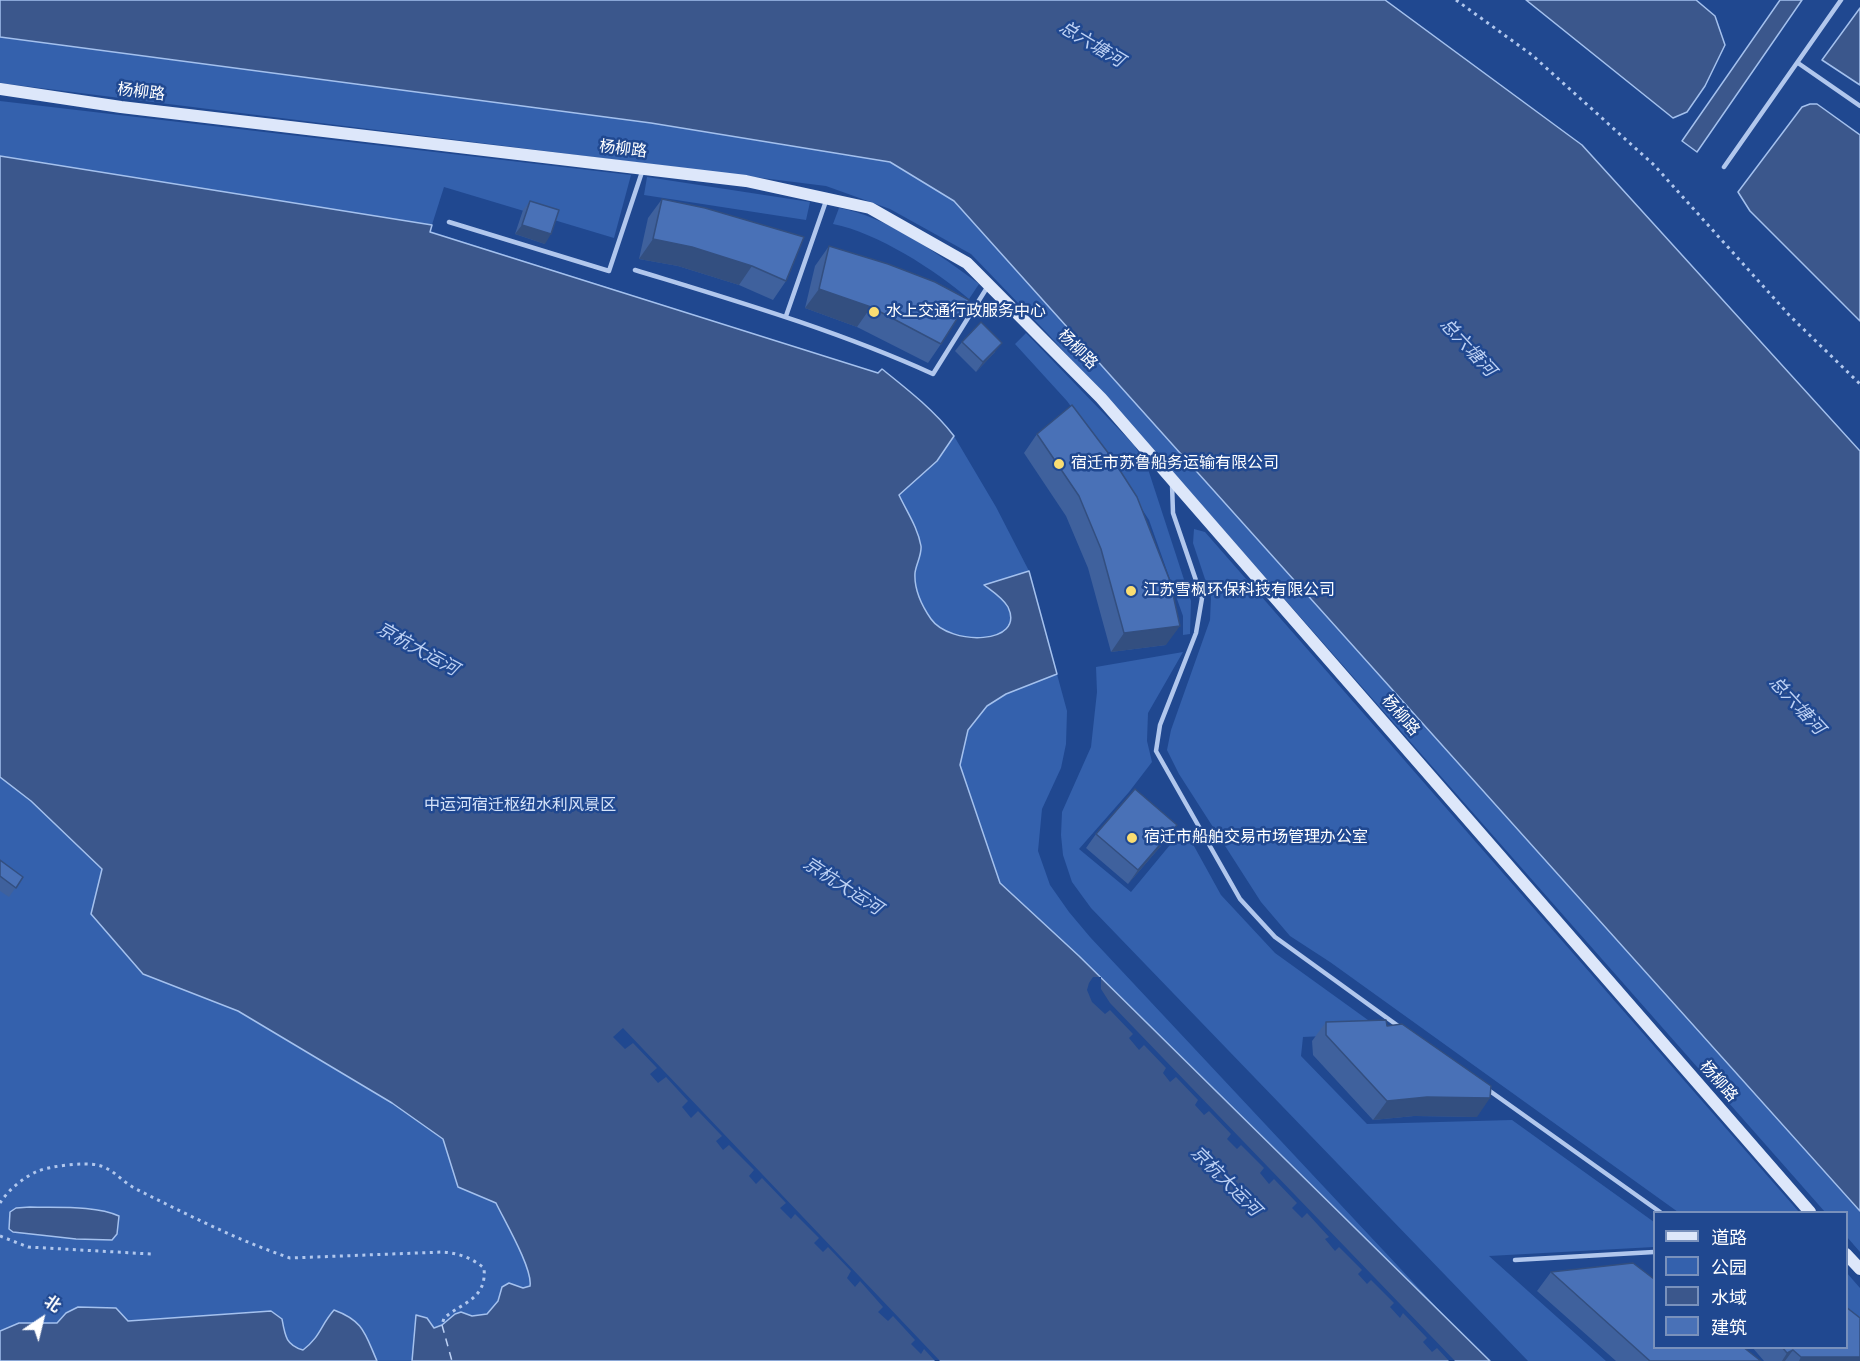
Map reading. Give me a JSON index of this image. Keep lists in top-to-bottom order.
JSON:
{
  "streets": {
    "street": ["杨柳路"]
  },
  "water": ["总六塘河", "京杭大运河"],
  "parks": ["中运河宿迁枢纽水利风景区"],
  "places": [
    "水上交通行政服务中心",
    "宿迁市苏鲁船务运输有限公司",
    "江苏雪枫环保科技有限公司",
    "宿迁市船舶交易市场管理办公室"
  ],
  "legend": [
    "道路",
    "公园",
    "水域",
    "建筑"
  ],
  "north": "top right"
}
